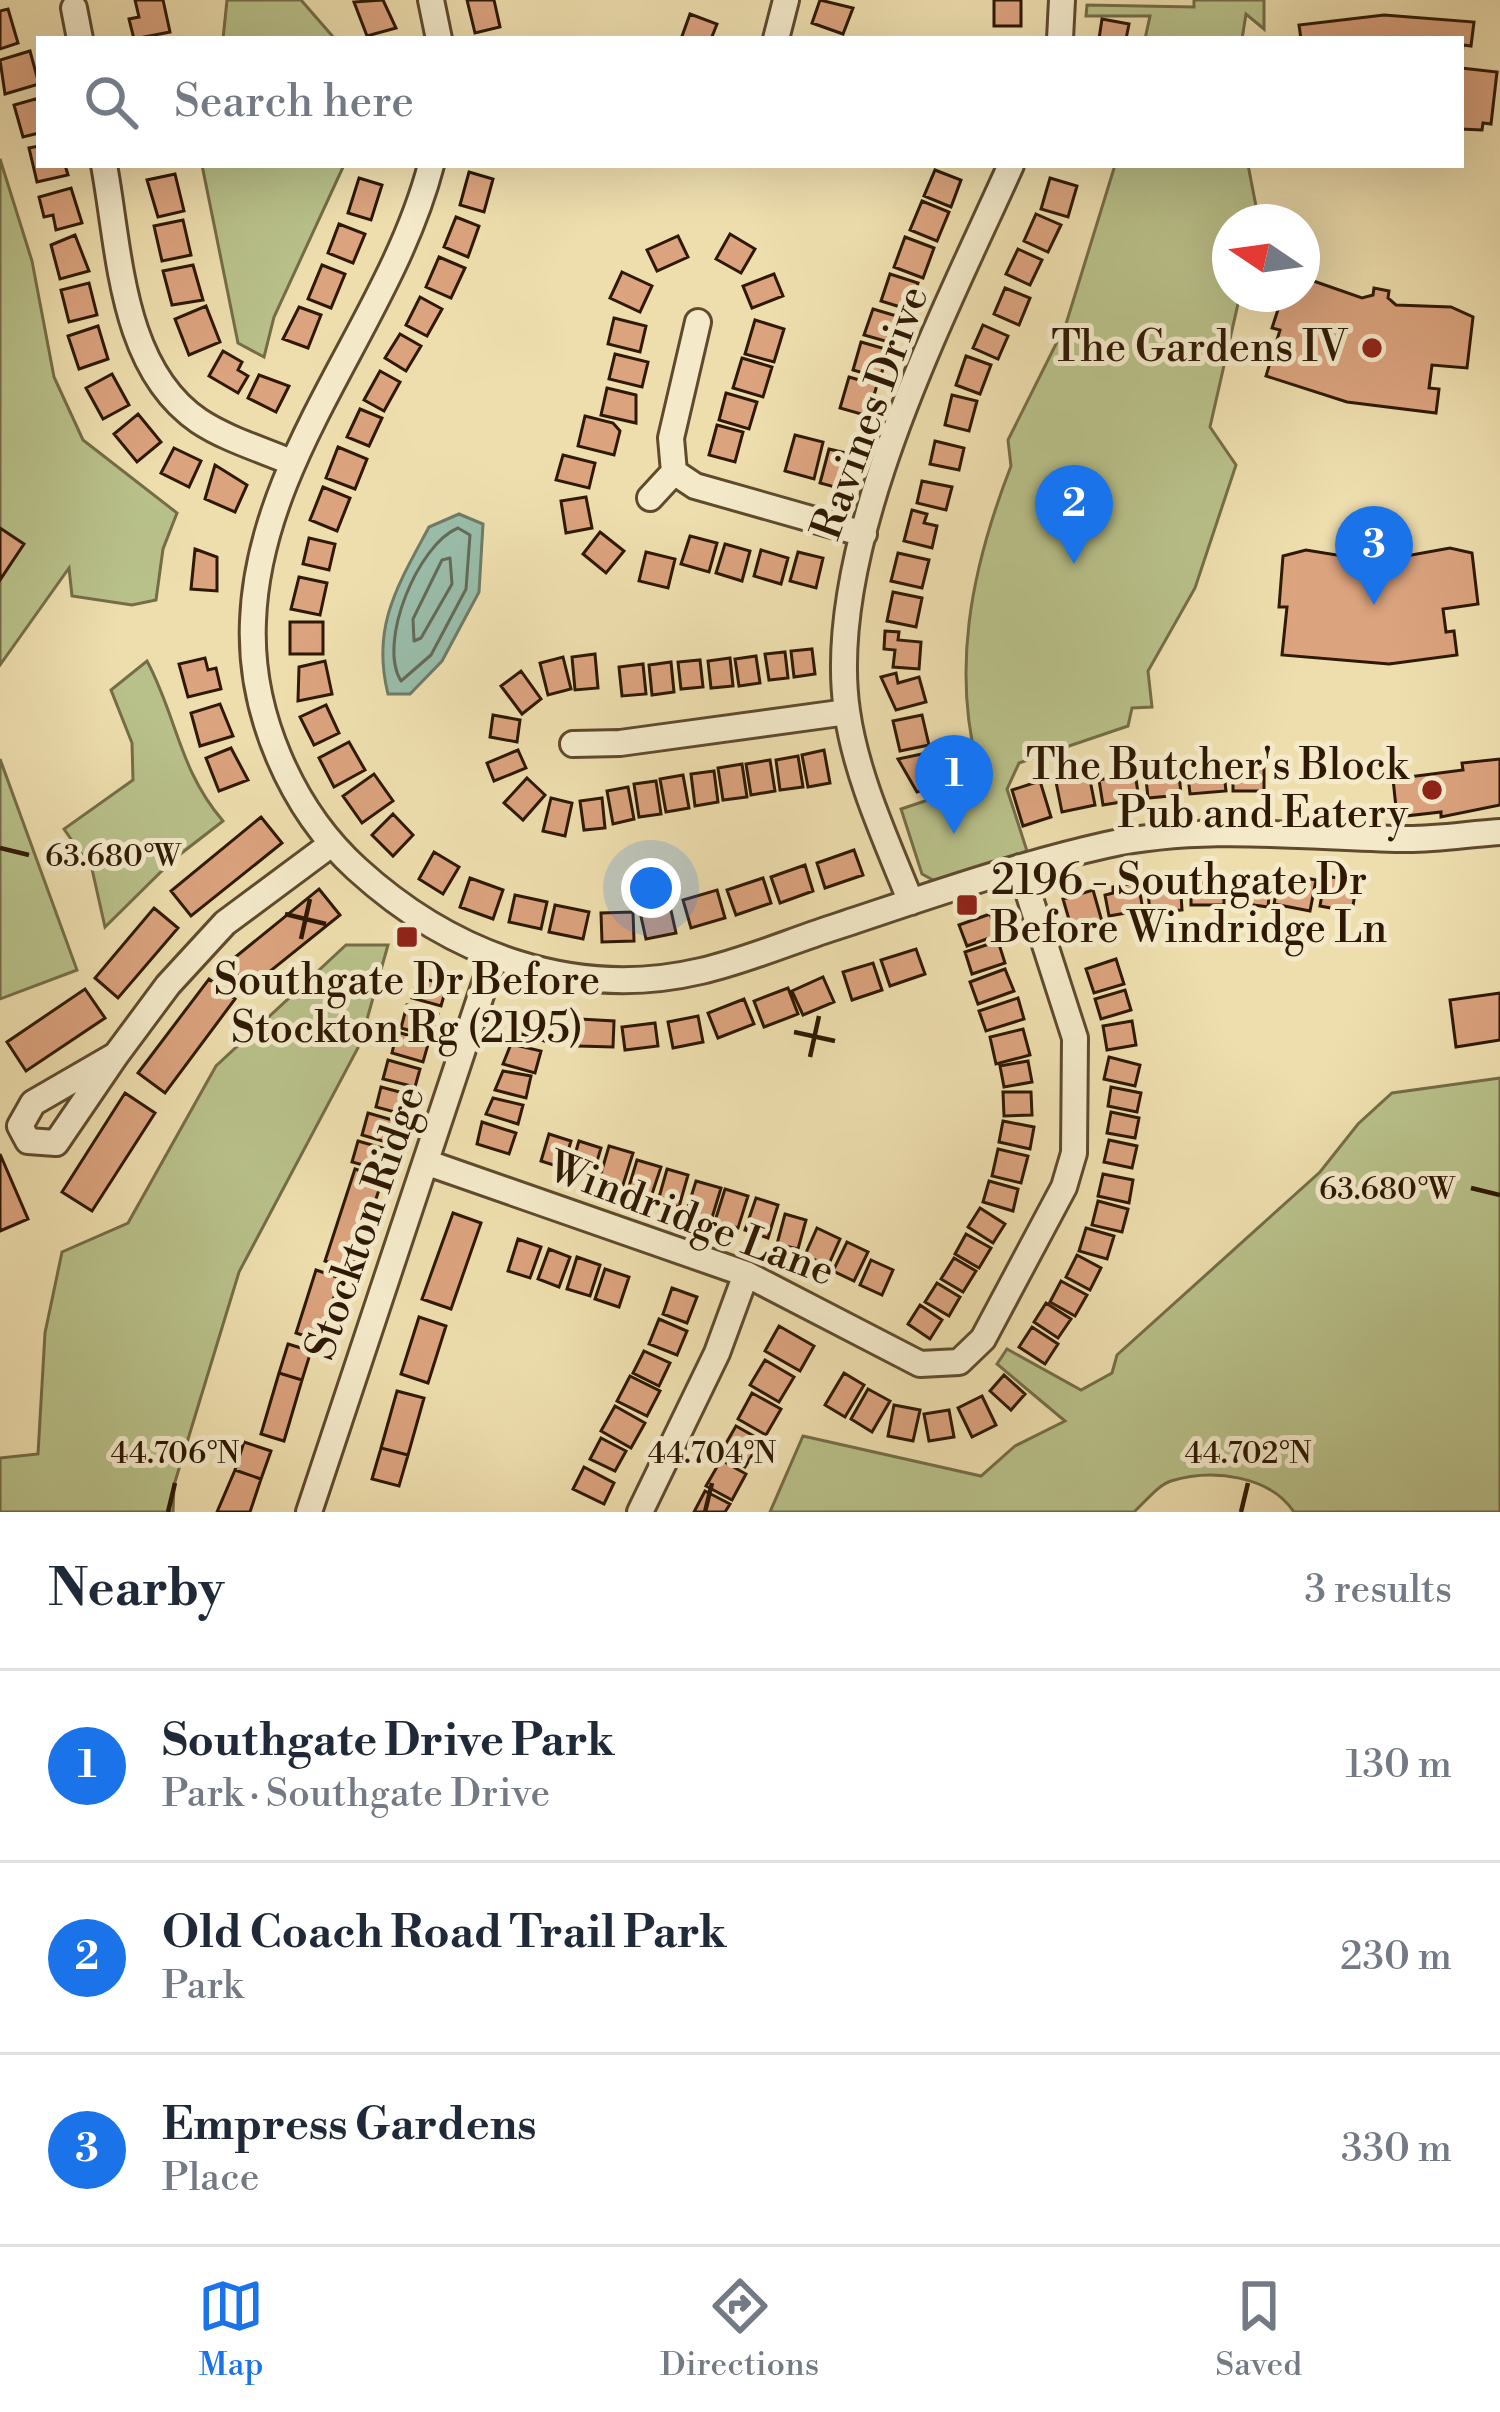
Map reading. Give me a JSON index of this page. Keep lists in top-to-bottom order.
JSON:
{
  "streets": {
    "street": ["Ravines Drive", "Windridge Lane", "Stockton Ridge"]
  },
  "crossings": [
    ["Windridge Lane", "Stockton Ridge"]
  ],
  "places": {
    "other": ["The Gardens IV", "The Butcher's Block Pub and Eatery"],
    "transit": ["2196 - Southgate Dr Before Windridge Ln", "Southgate Dr Before Stockton Rg (2195)"]
  },
  "north": "left",
  "page": {
    "search": "Search here",
    "pins": ["2", "3", "1"],
    "heading": ["Nearby", "3 results"],
    "list": [
      {
        "mark": "1",
        "name": "Southgate Drive Park",
        "note": "Park · Southgate Drive",
        "value": "130 m"
      },
      {
        "mark": "2",
        "name": "Old Coach Road Trail Park",
        "note": "Park",
        "value": "230 m"
      },
      {
        "mark": "3",
        "name": "Empress Gardens",
        "note": "Place",
        "value": "330 m"
      }
    ],
    "nav": ["Map", "Directions", "Saved"]
  },
  "coordinates": [
    "63.680°W",
    "44.706°N",
    "44.704°N",
    "44.702°N"
  ]
}
